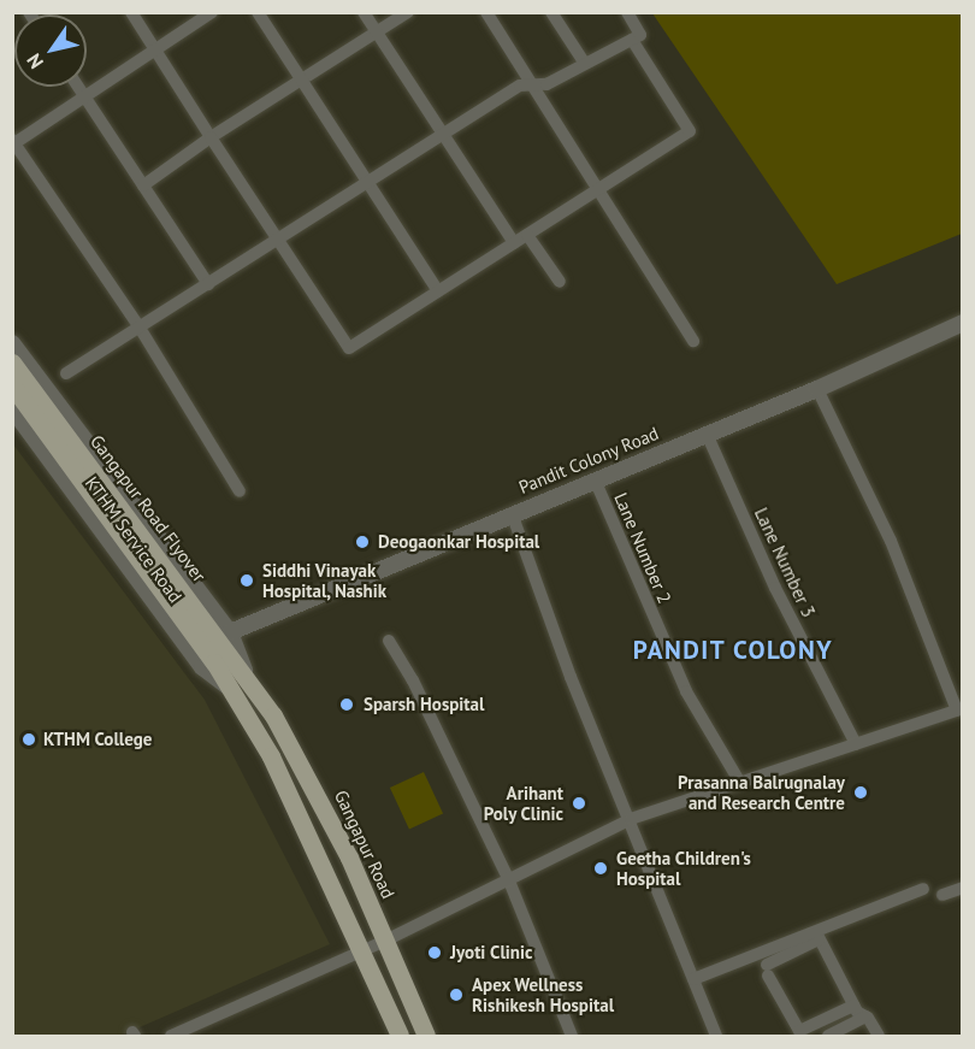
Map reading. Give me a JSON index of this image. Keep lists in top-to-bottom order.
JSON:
{
  "streets": {
    "main road": ["Gangapur Road Flyover", "Gangapur Road"],
    "street": [
      "Pandit Colony Road",
      "KTHM Service Road",
      "Lane Number 2",
      "Lane Number 3"
    ]
  },
  "crossings": [
    ["Pandit Colony Road", "KTHM Service Road"],
    ["Pandit Colony Road", "Lane Number 2"],
    ["Pandit Colony Road", "Lane Number 3"],
    ["Gangapur Road Flyover", "KTHM Service Road"],
    ["Gangapur Road Flyover", "Gangapur Road"],
    ["KTHM Service Road", "Gangapur Road"]
  ],
  "districts": ["PANDIT COLONY"],
  "places": [
    "Deogaonkar Hospital",
    "Siddhi Vinayak Hospital, Nashik",
    "Sparsh Hospital",
    "KTHM College",
    "Prasanna Balrugnalay and Research Centre",
    "Arihant Poly Clinic",
    "Geetha Children's Hospital",
    "Jyoti Clinic",
    "Apex Wellness Rishikesh Hospital"
  ],
  "north": "bottom left"
}
